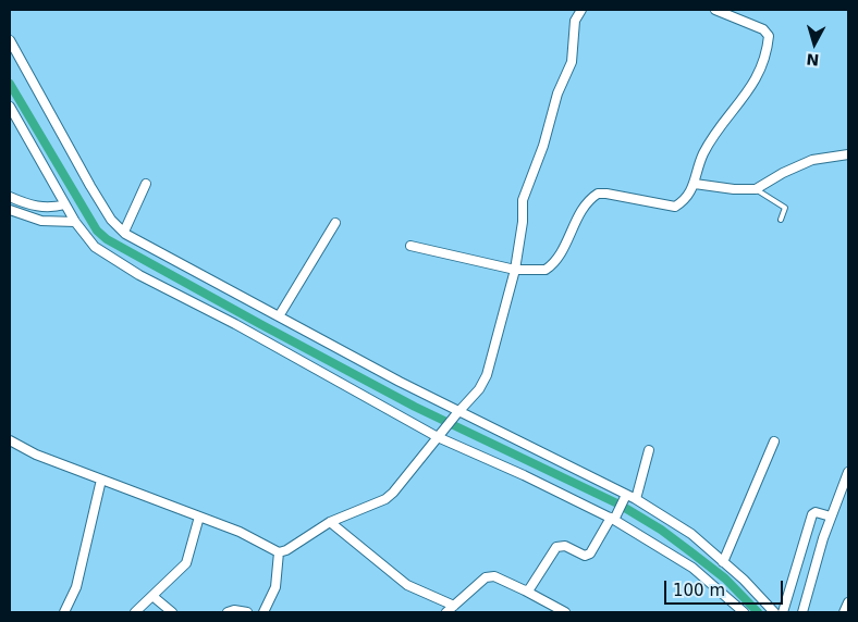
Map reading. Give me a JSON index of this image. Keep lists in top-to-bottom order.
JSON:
{
  "scale_bar": "100 m",
  "north": "bottom"
}
